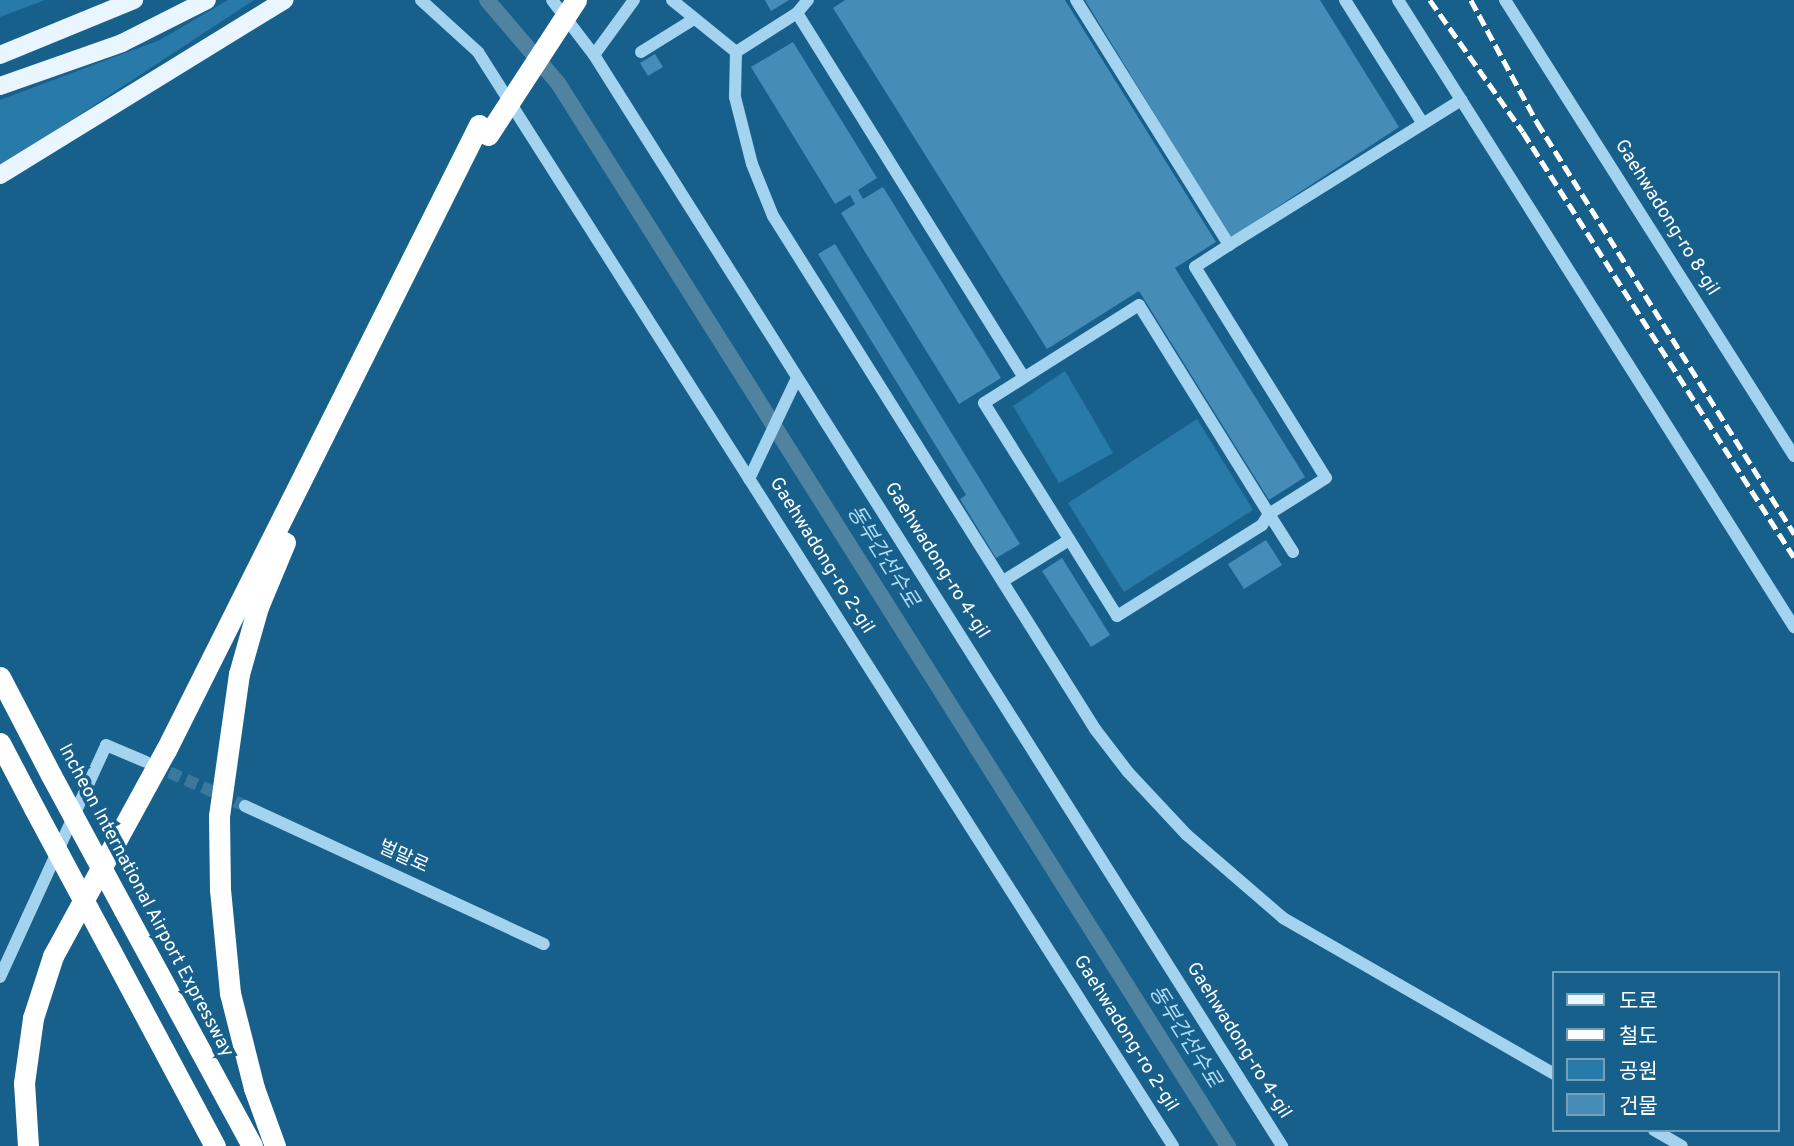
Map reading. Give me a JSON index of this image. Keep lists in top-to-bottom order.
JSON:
{
  "streets": {
    "highway": ["Incheon International Airport Expressway"],
    "street": [
      "Gaehwadong-ro 8-gil",
      "Gaehwadong-ro 2-gil",
      "Gaehwadong-ro 4-gil",
      "벌말로"
    ]
  },
  "water": ["동부간선수로"],
  "legend": [
    "도로",
    "철도",
    "공원",
    "건물"
  ]
}
